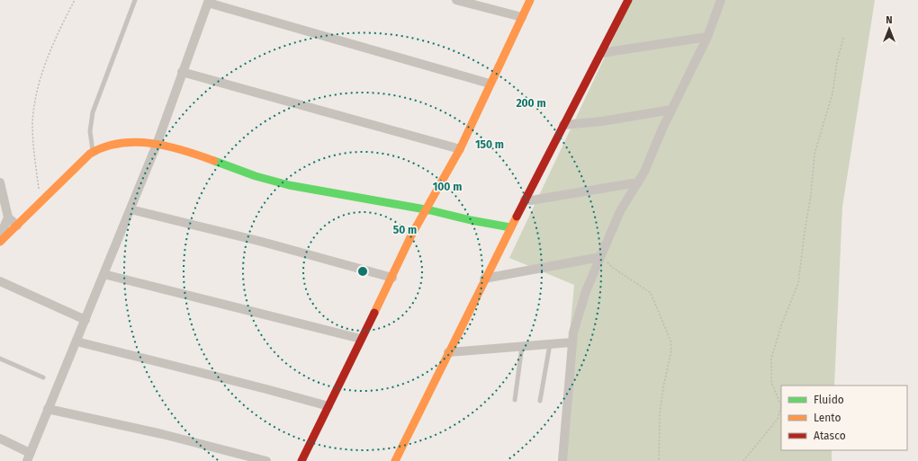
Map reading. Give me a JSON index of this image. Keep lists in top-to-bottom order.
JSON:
{
  "legend": ["Fluido", "Lento", "Atasco"],
  "north": "top",
  "rings": [
    "200 m",
    "150 m",
    "100 m",
    "50 m"
  ]
}
